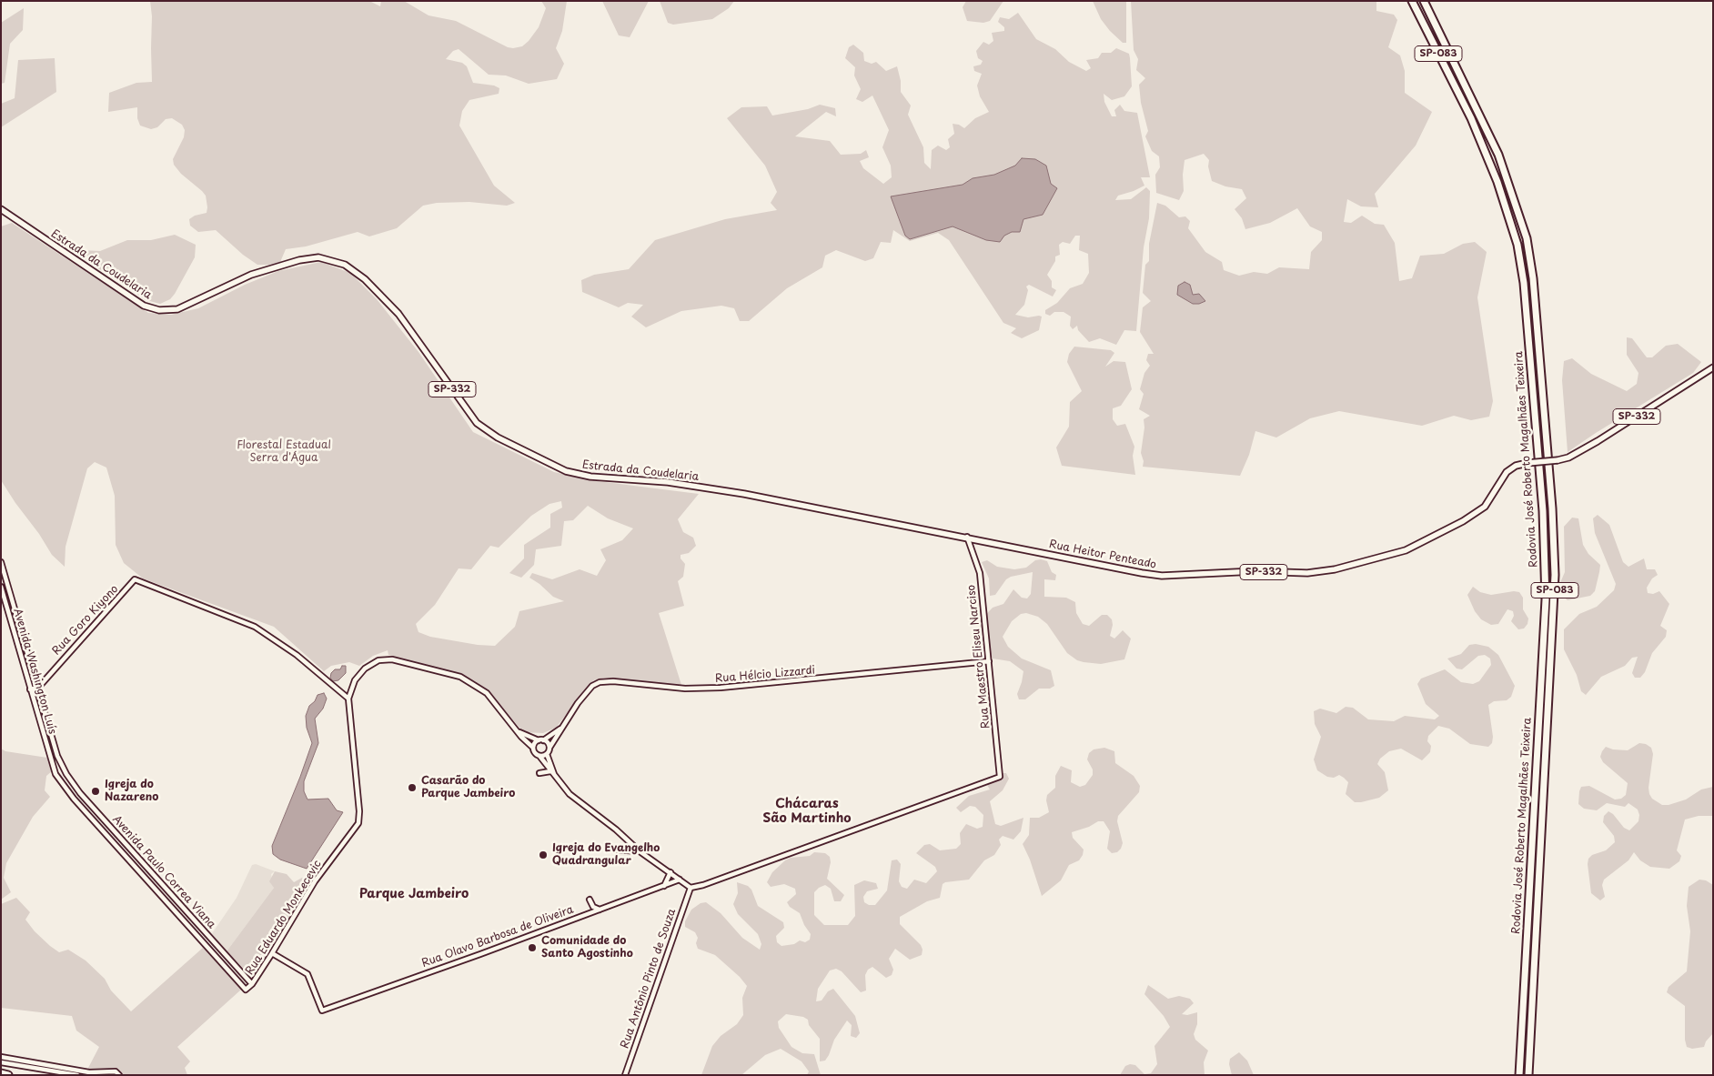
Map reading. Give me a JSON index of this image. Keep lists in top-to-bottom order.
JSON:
{
  "streets": {
    "highway": ["SP-083", "Rodovia José Roberto Magalhães Teixeira"],
    "main road": ["Estrada da Coudelaria", "SP-332", "Rua Heitor Penteado"],
    "street": [
      "Rua Goro Kiyono",
      "Rua Maestro Eliseu Narciso",
      "Avenida Washington Luís",
      "Rua Hélcio Lizzardi",
      "Avenida Paulo Correa Viana",
      "Rua Eduardo Monkecevic",
      "Rua Olavo Barbosa de Oliveira",
      "Rua Antônio Pinto de Souza"
    ]
  },
  "crossings": [
    ["Estrada da Coudelaria", "Rua Heitor Penteado"],
    ["Estrada da Coudelaria", "Rua Maestro Eliseu Narciso"],
    ["Rua Heitor Penteado", "Rua Maestro Eliseu Narciso"],
    ["Rua Goro Kiyono", "Avenida Paulo Correa Viana"],
    ["Rua Goro Kiyono", "Rua Eduardo Monkecevic"],
    ["Rua Maestro Eliseu Narciso", "Rua Hélcio Lizzardi"],
    ["Rua Maestro Eliseu Narciso", "Rua Antônio Pinto de Souza"],
    ["Avenida Washington Luís", "Avenida Paulo Correa Viana"],
    ["Avenida Paulo Correa Viana", "Rua Eduardo Monkecevic"],
    ["Rua Eduardo Monkecevic", "Rua Olavo Barbosa de Oliveira"]
  ],
  "districts": ["Chácaras São Martinho", "Parque Jambeiro"],
  "parks": ["Florestal Estadual Serra d'Água"],
  "places": [
    "Casarão do Parque Jambeiro",
    "Igreja do Nazareno",
    "Igreja do Evangelho Quadrangular",
    "Comunidade do Santo Agostinho"
  ]
}
